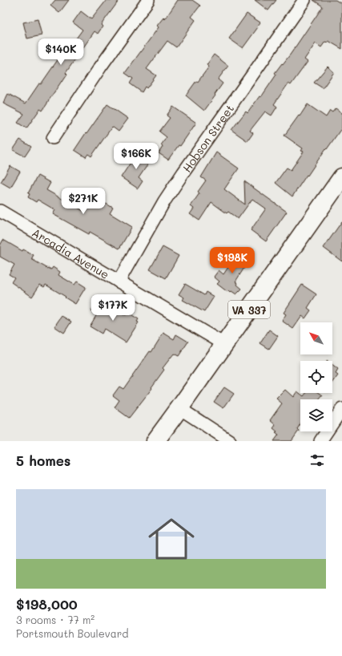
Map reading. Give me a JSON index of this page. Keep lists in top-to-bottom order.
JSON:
{
  "streets": {
    "main road": ["VA 337"],
    "street": ["Hobson Street", "Arcadia Avenue"]
  },
  "crossings": [
    ["Hobson Street", "Arcadia Avenue"],
    ["Arcadia Avenue", "VA 337"]
  ],
  "north": "top left",
  "page": {
    "price": [
      "$140K",
      "$166K",
      "$271K",
      "$198K",
      "$177K"
    ],
    "heading": "5 homes",
    "list": [
      {
        "name": "$198,000",
        "note": "3 rooms · 77 m² · Portsmouth Boulevard"
      }
    ]
  }
}
